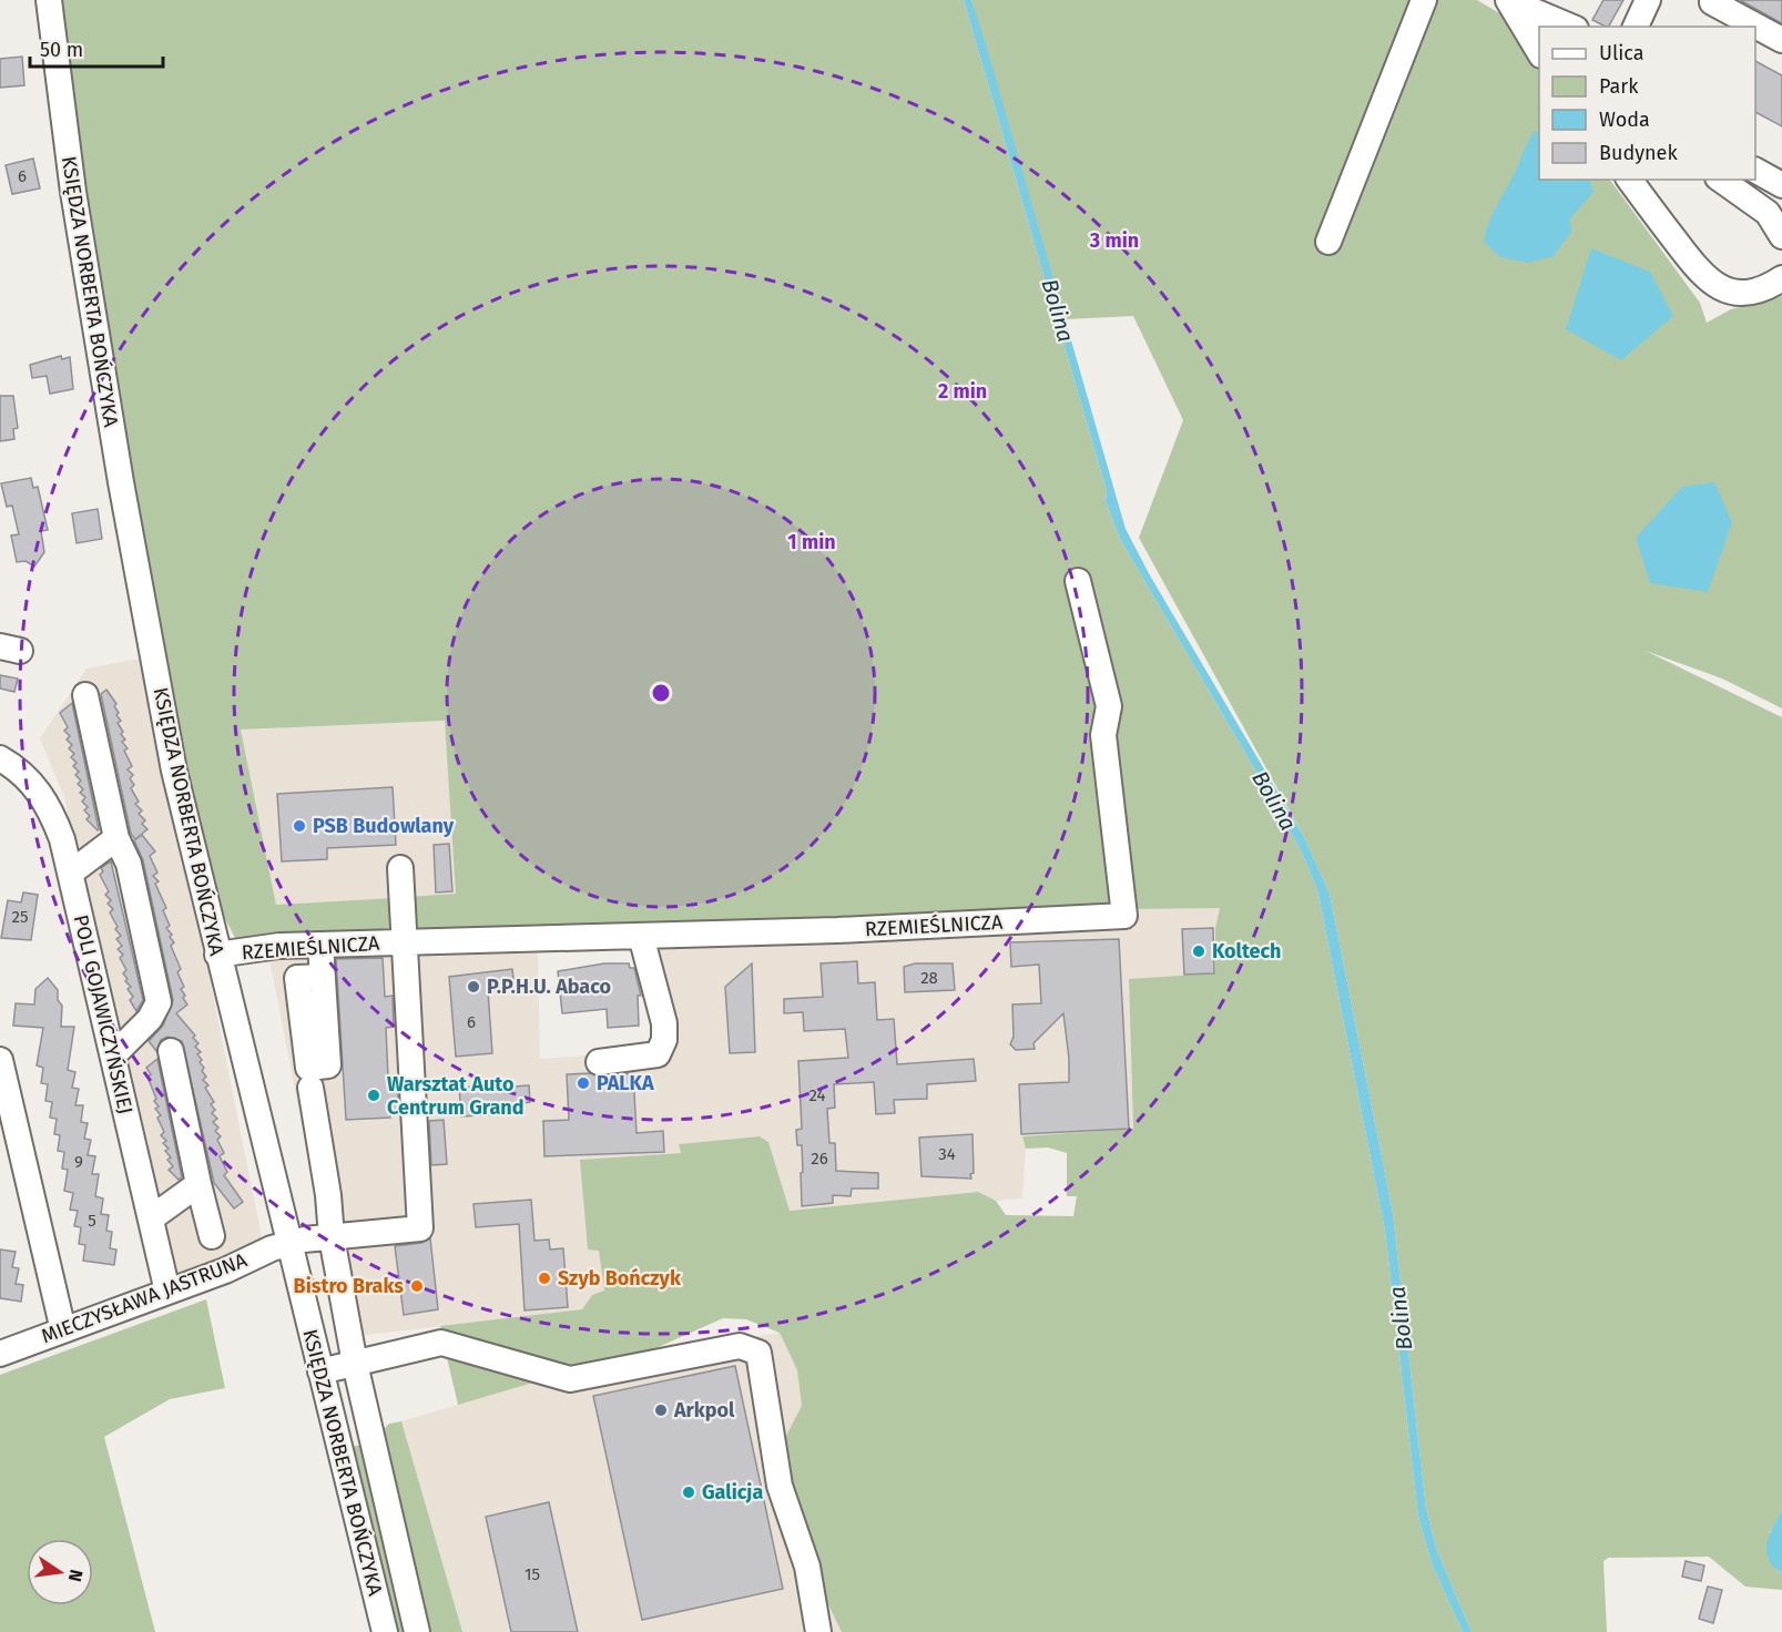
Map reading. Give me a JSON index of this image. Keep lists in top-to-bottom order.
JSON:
{
  "streets": {
    "street": [
      "KSIĘDZA NORBERTA BOŃCZYKA",
      "RZEMIEŚLNICZA",
      "POLI GOJAWICZYŃSKIEJ",
      "MIECZYSŁAWA JASTRUNA"
    ]
  },
  "crossings": [
    ["KSIĘDZA NORBERTA BOŃCZYKA", "RZEMIEŚLNICZA"],
    ["KSIĘDZA NORBERTA BOŃCZYKA", "MIECZYSŁAWA JASTRUNA"],
    ["RZEMIEŚLNICZA", "MIECZYSŁAWA JASTRUNA"],
    ["POLI GOJAWICZYŃSKIEJ", "MIECZYSŁAWA JASTRUNA"]
  ],
  "water": ["Bolina"],
  "places": [
    "PSB Budowlany",
    "Koltech",
    "P.P.H.U. Abaco",
    "PALKA",
    "Warsztat Auto Centrum Grand",
    "Szyb Bończyk",
    "Bistro Braks",
    "Arkpol",
    "Galicja"
  ],
  "house_numbers": [
    "6",
    "25",
    "28",
    "6",
    "24",
    "34",
    "26",
    "9",
    "5",
    "15"
  ],
  "legend": [
    "Ulica",
    "Park",
    "Woda",
    "Budynek"
  ],
  "scale_bar": "50 m",
  "north": "right",
  "rings": ["3 min", "2 min", "1 min"]
}
